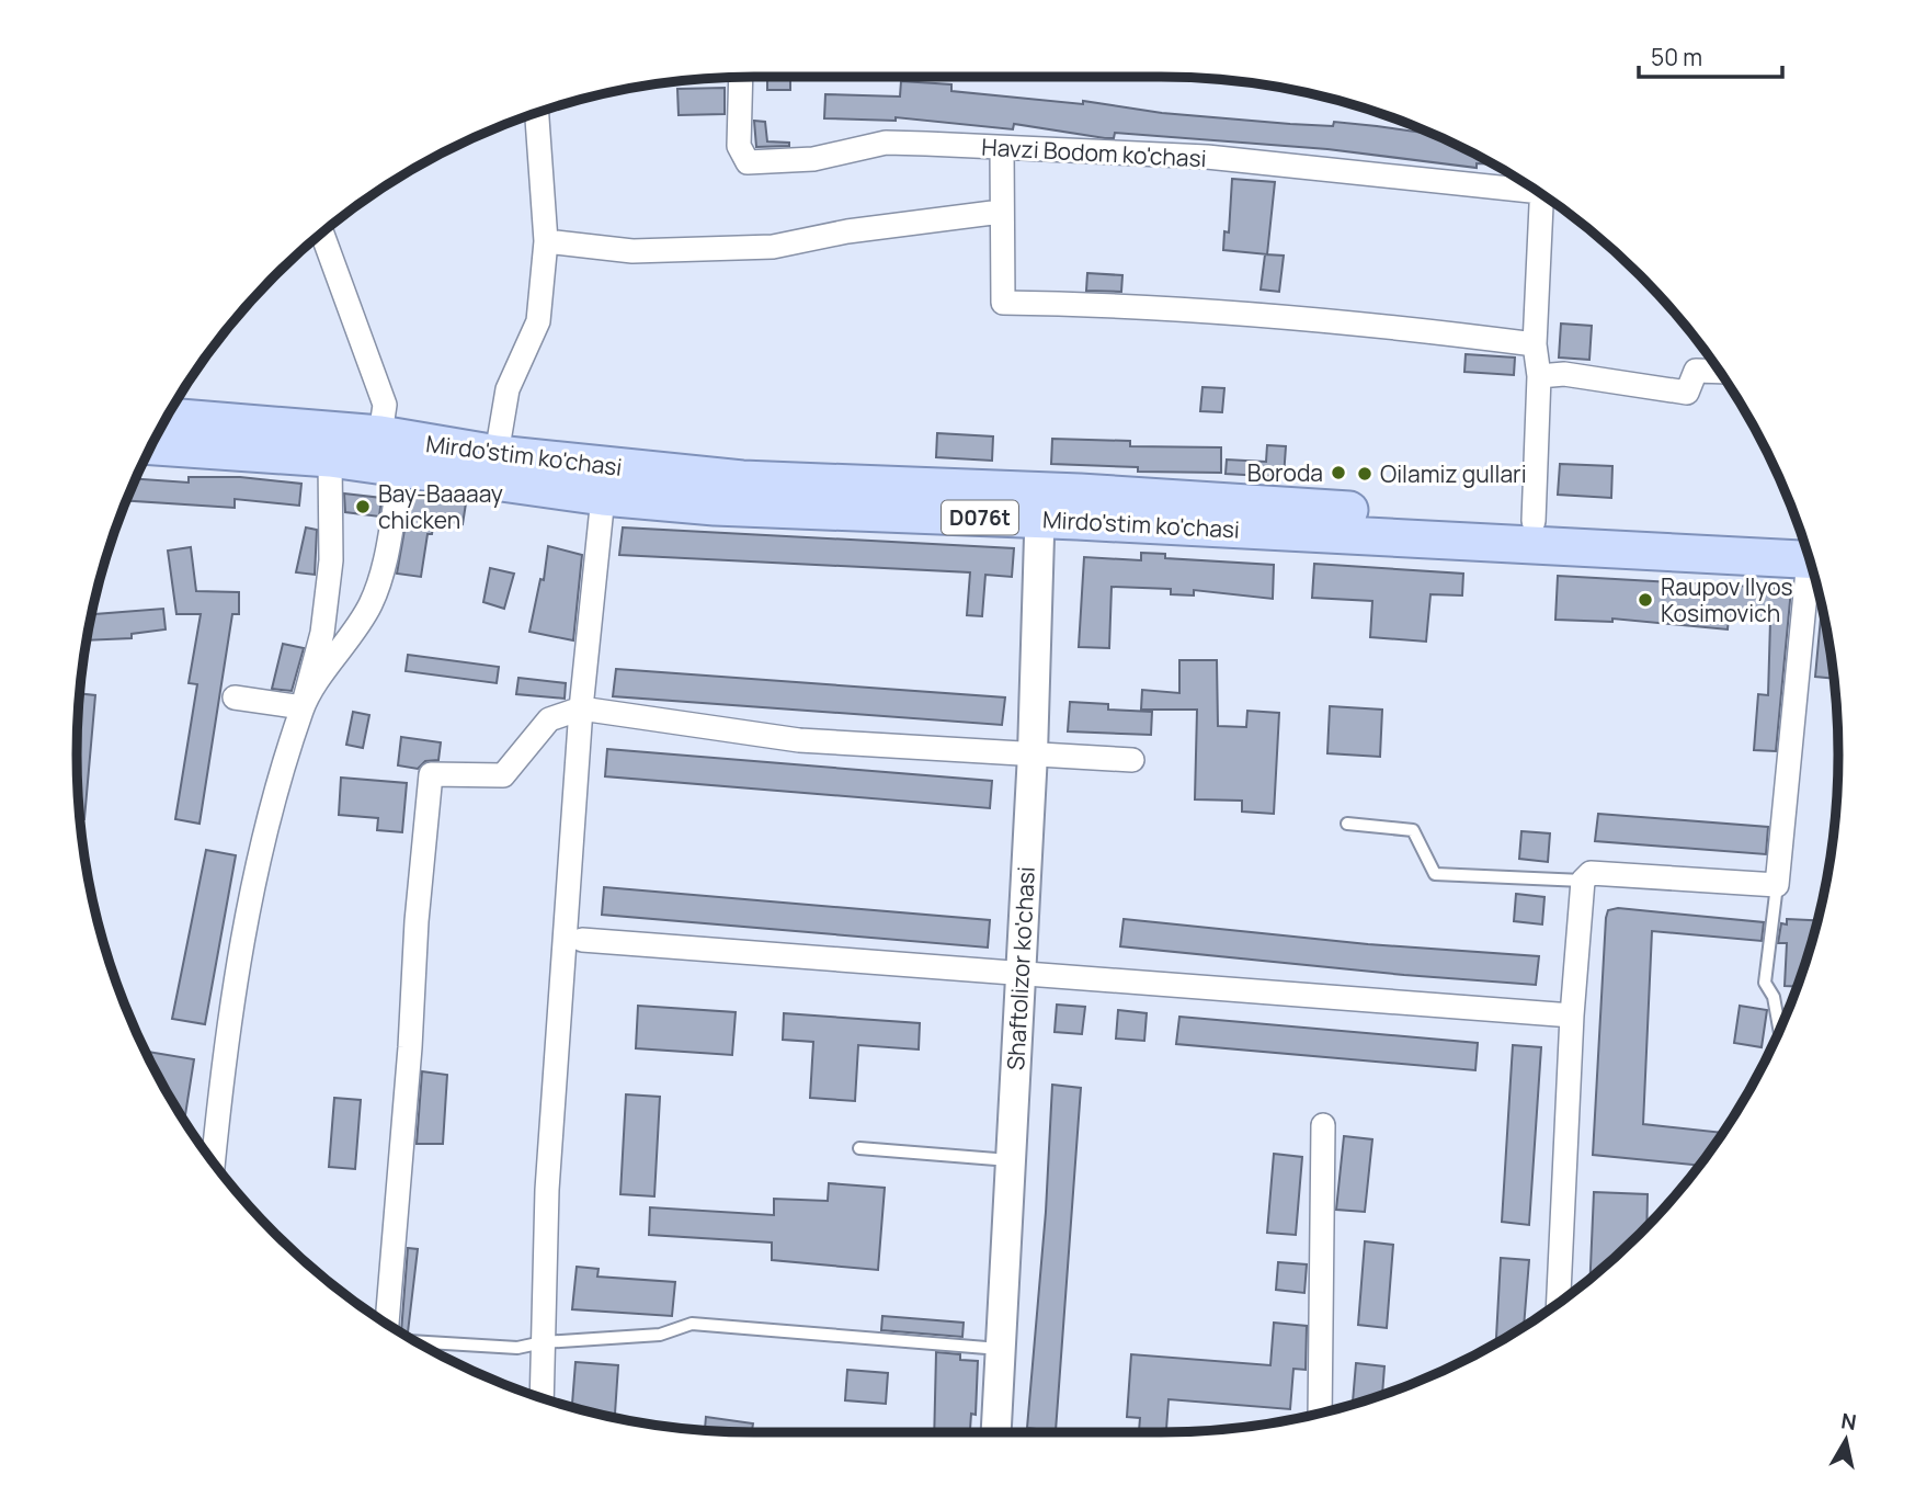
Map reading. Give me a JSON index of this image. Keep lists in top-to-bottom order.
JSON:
{
  "streets": {
    "main road": ["Mirdo'stim ko'chasi", "D076t"],
    "street": ["Havzi Bodom ko'chasi", "Shaftolizor ko'chasi"]
  },
  "crossings": [
    ["Havzi Bodom ko'chasi", "Mirdo'stim ko'chasi"],
    ["Mirdo'stim ko'chasi", "Shaftolizor ko'chasi"]
  ],
  "places": [
    "Boroda",
    "Oilamiz gullari",
    "Bay-Baaaay chicken",
    "Raupov Ilyos Kosimovich"
  ],
  "scale_bar": "50 m",
  "north": "top"
}
